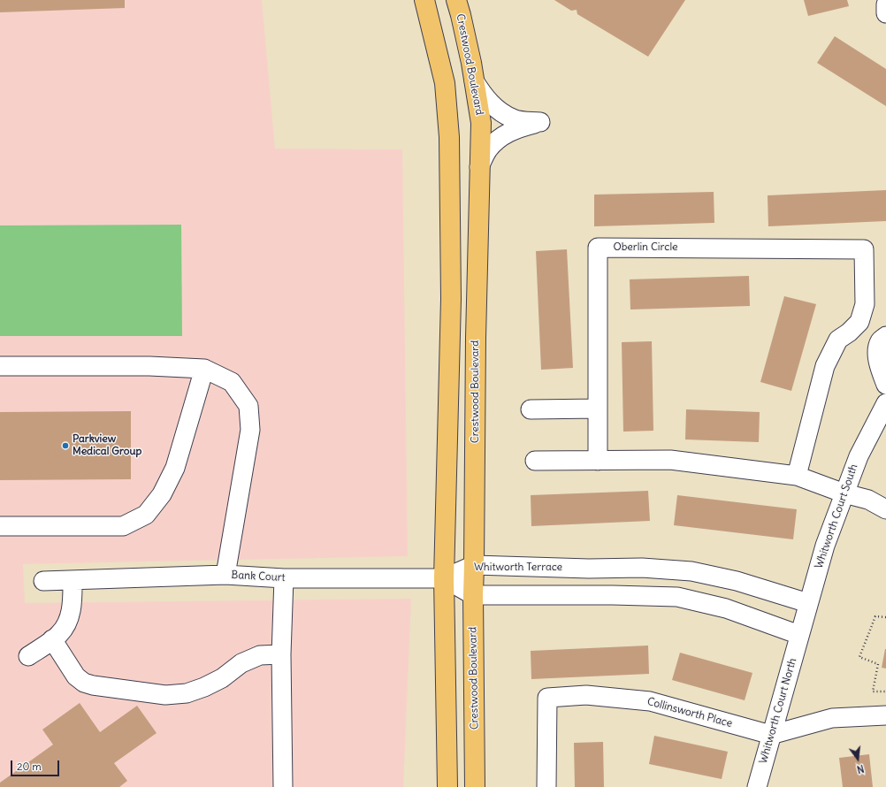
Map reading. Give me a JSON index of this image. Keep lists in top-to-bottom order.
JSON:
{
  "streets": {
    "main road": ["Crestwood Boulevard"],
    "street": [
      "Oberlin Circle",
      "Whitworth Court South",
      "Whitworth Terrace",
      "Bank Court",
      "Whitworth Court North",
      "Collinsworth Place"
    ]
  },
  "crossings": [
    ["Crestwood Boulevard", "Whitworth Terrace"],
    ["Whitworth Court South", "Whitworth Terrace"],
    ["Whitworth Court South", "Whitworth Court North"],
    ["Whitworth Terrace", "Bank Court"],
    ["Whitworth Court North", "Collinsworth Place"]
  ],
  "places": ["Parkview Medical Group"],
  "scale_bar": "20 m",
  "north": "bottom"
}
